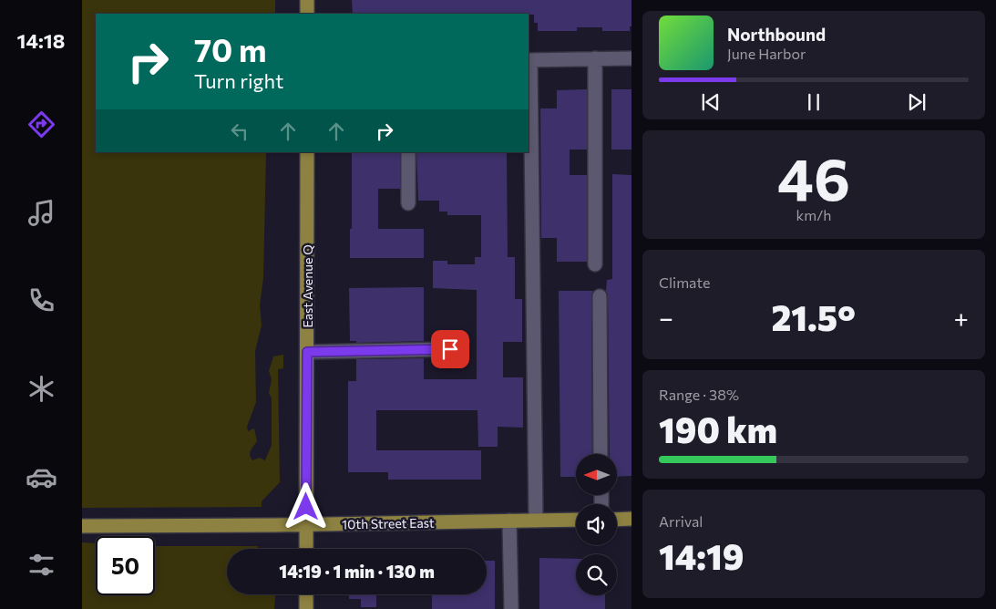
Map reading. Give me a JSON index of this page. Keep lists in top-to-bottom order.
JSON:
{
  "streets": {
    "main road": ["East Avenue Q", "10th Street East"]
  },
  "crossings": [
    ["East Avenue Q", "10th Street East"]
  ],
  "north": "left",
  "page": {
    "tabs": "14:18",
    "turn": ["70 m", "Turn right"],
    "song": ["Northbound", "June Harbor"],
    "tile": [
      ["46", "km/h"],
      "Climate",
      ["Range · 38%", "190 km"],
      ["Arrival", "14:19"]
    ],
    "heat": ["−", "21.5°", "+"],
    "limit": "50",
    "trip": "14:19 · 1 min · 130 m"
  }
}
